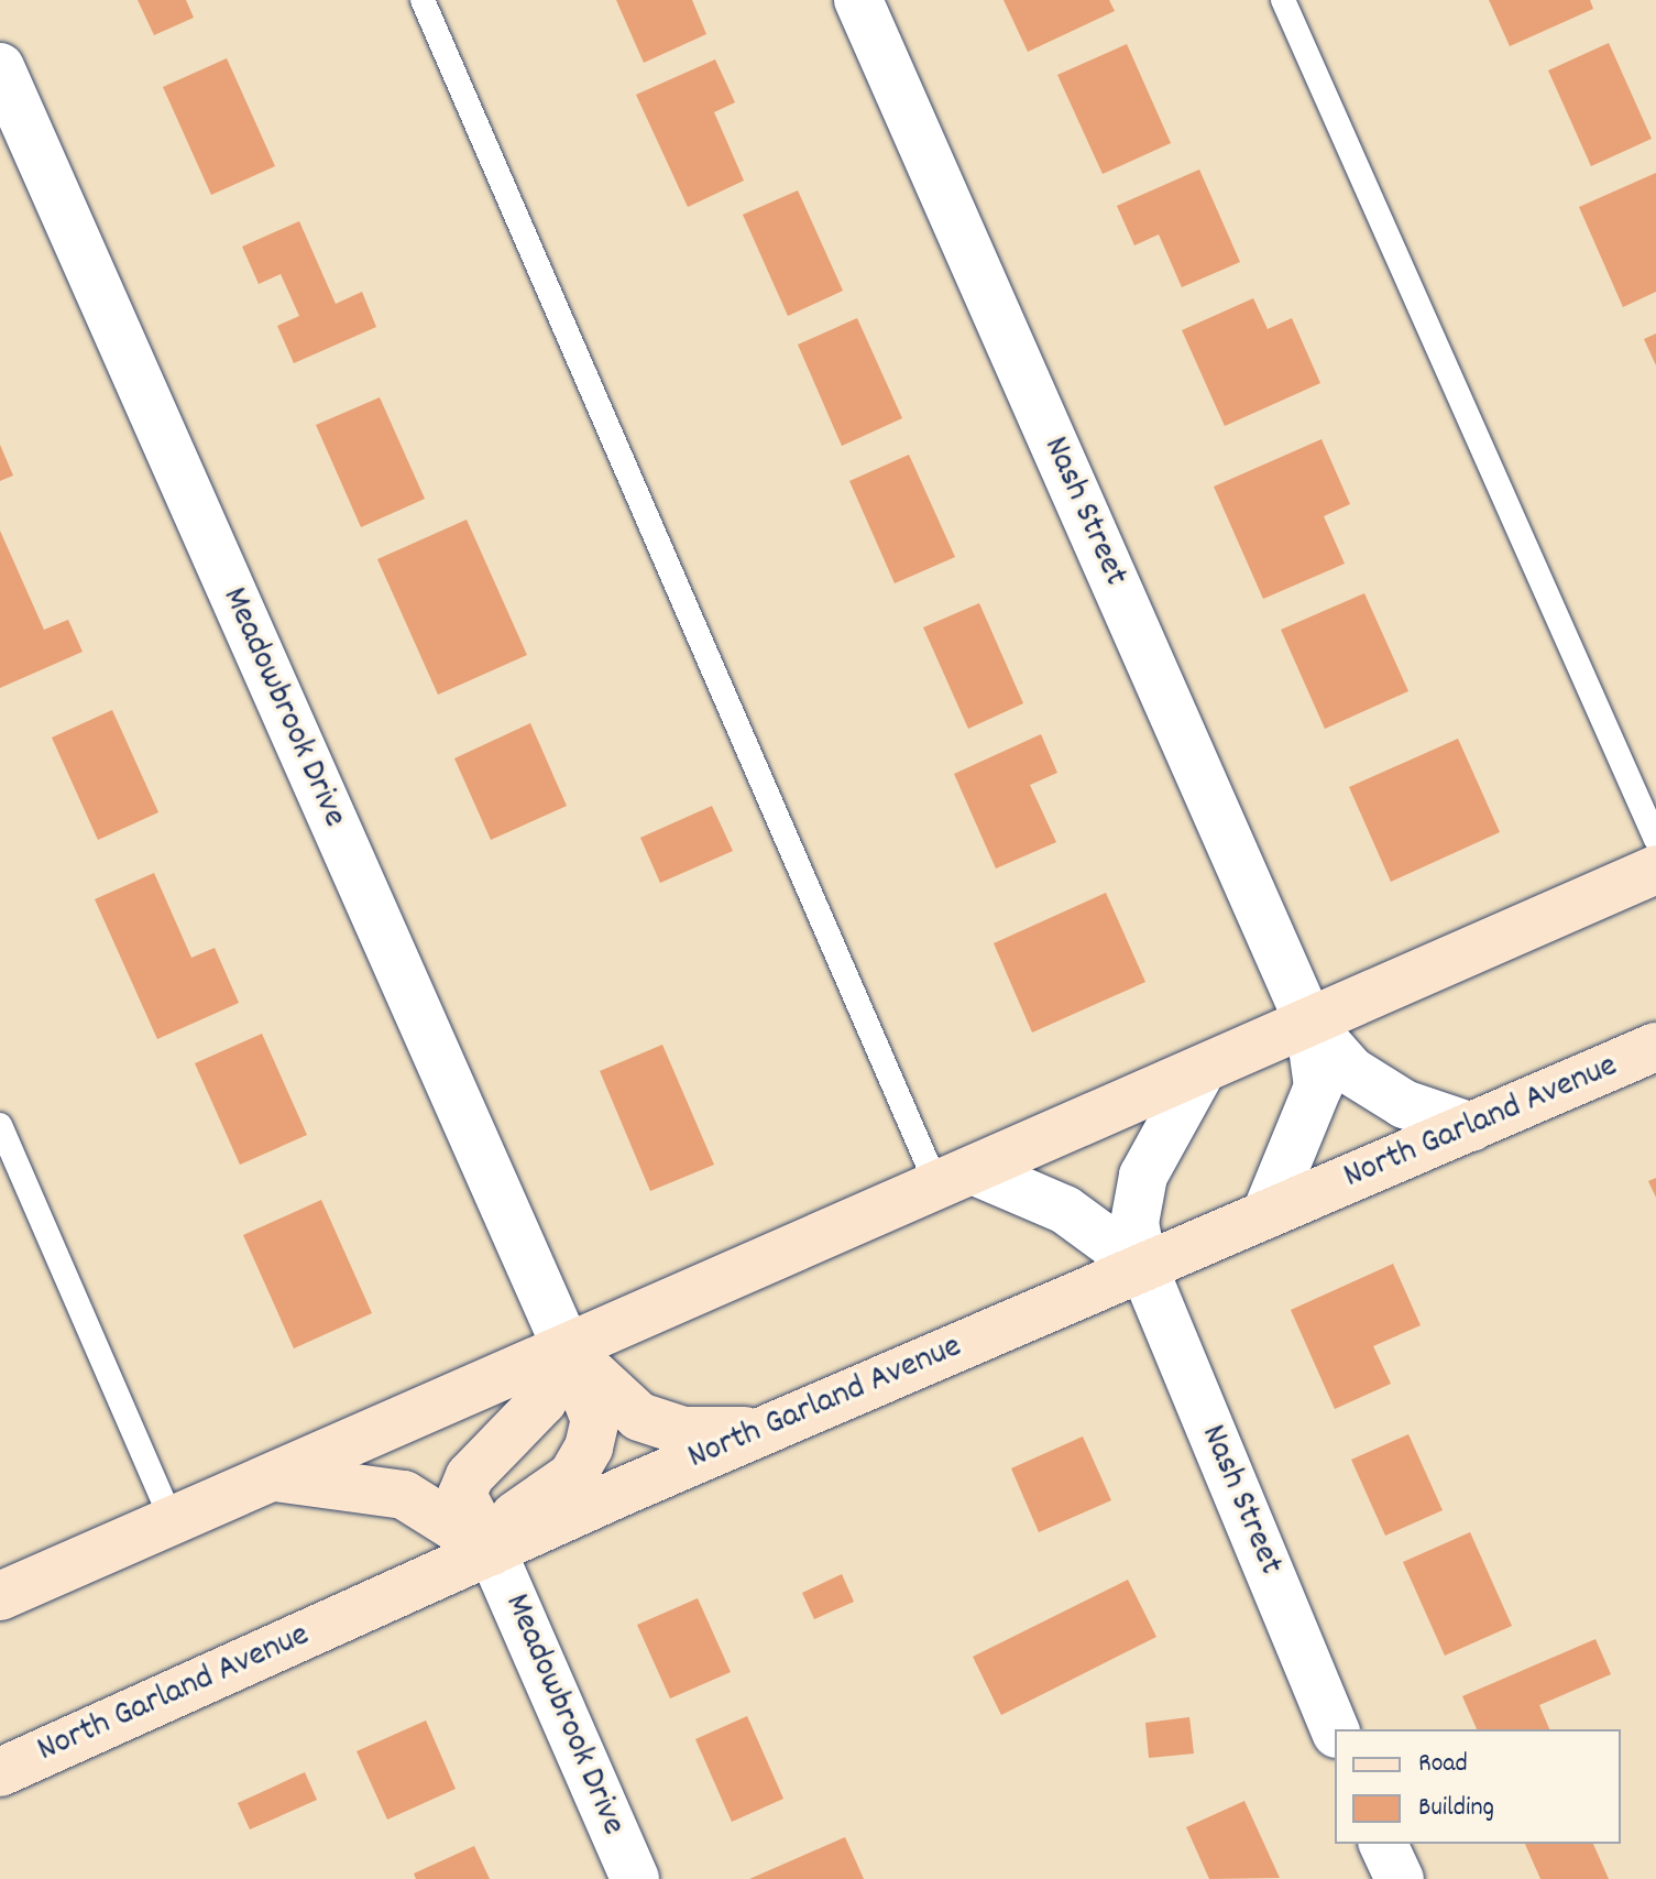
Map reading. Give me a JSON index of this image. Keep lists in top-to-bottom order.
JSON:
{
  "streets": {
    "main road": ["North Garland Avenue"],
    "street": ["Nash Street", "Meadowbrook Drive"]
  },
  "crossings": [
    ["Nash Street", "North Garland Avenue"],
    ["Meadowbrook Drive", "North Garland Avenue"]
  ],
  "legend": ["Road", "Building"]
}
